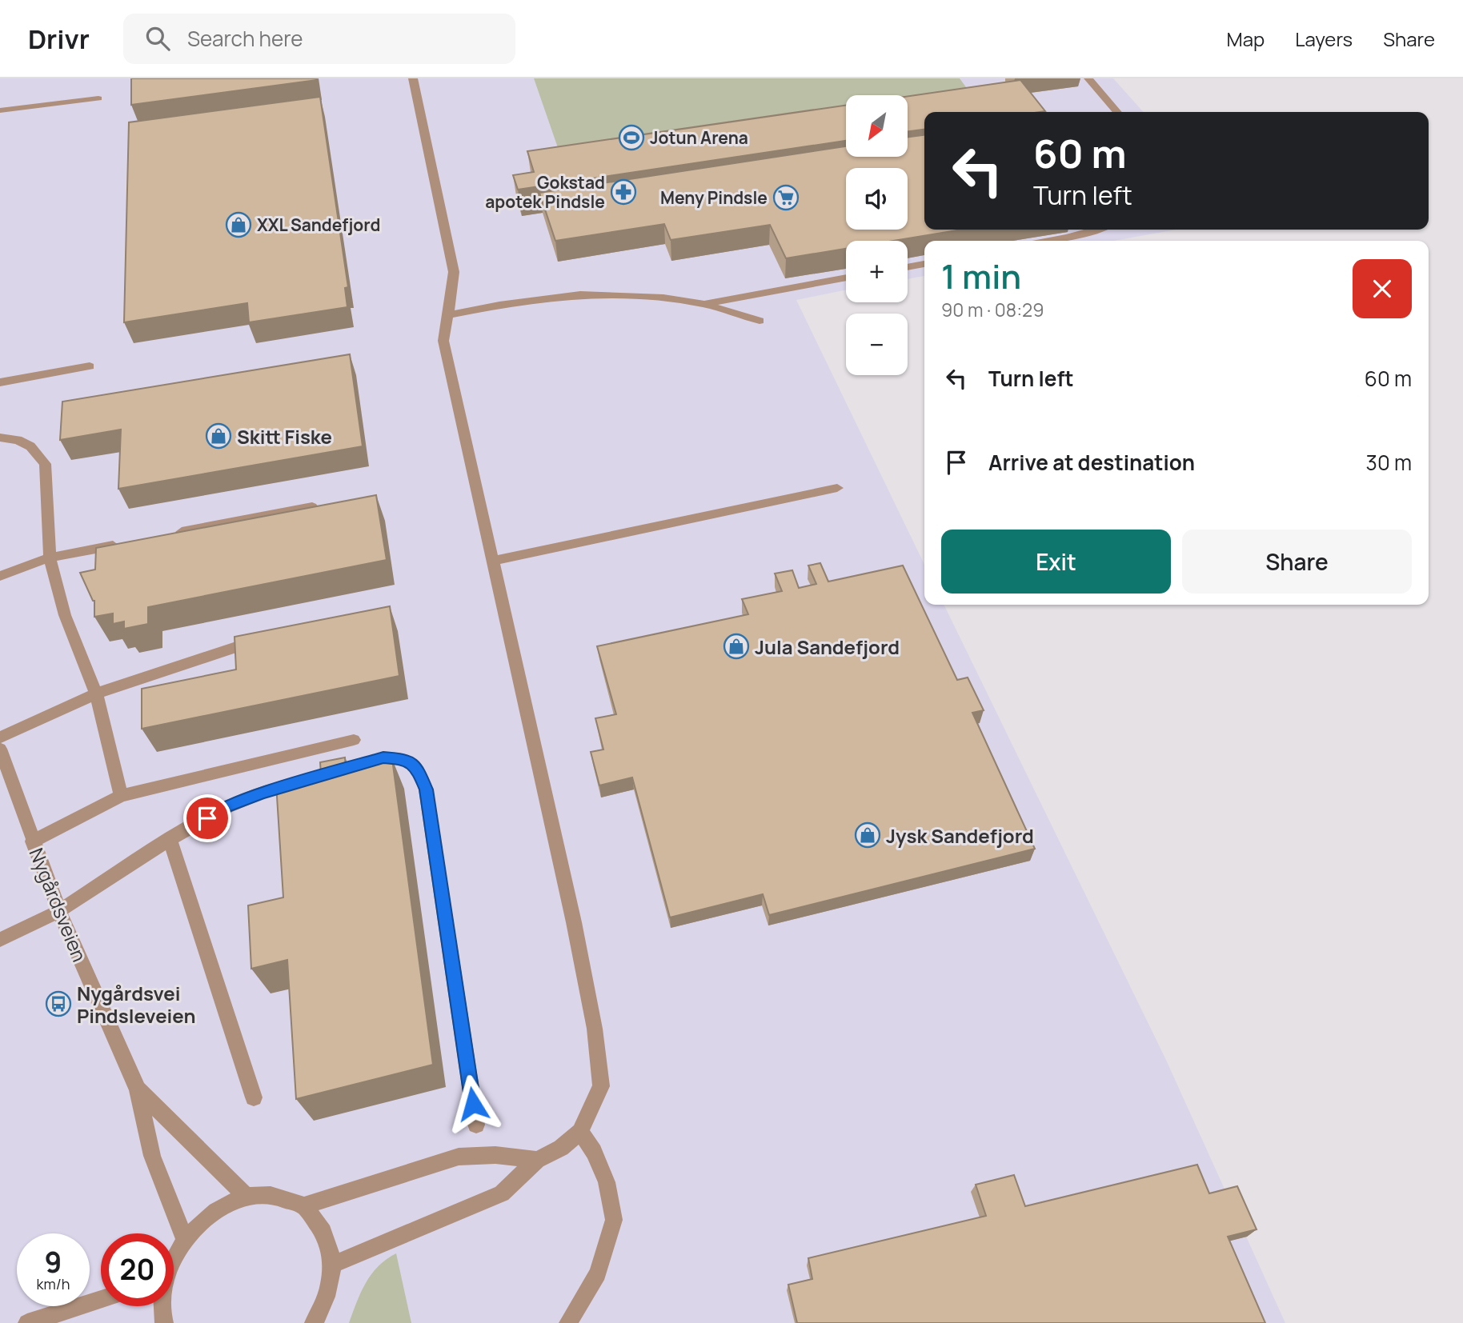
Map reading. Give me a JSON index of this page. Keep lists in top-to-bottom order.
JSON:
{
  "streets": {
    "street": ["Nygårdsveien"]
  },
  "places": {
    "sports": ["Jotun Arena"],
    "pharmacy": ["Gokstad apotek Pindsle"],
    "supermarket": ["Meny Pindsle"],
    "shop": [
      "XXL Sandefjord",
      "Skitt Fiske",
      "Jula Sandefjord",
      "Jysk Sandefjord"
    ],
    "bus stop": ["Nygårdsvei Pindsleveien"]
  },
  "north": "bottom left",
  "page": {
    "header": "Drivr",
    "search": "Search here",
    "nav": ["Map", "Layers", "Share"],
    "map_buttons": ["+", "−"],
    "turn": ["60 m", "Turn left"],
    "heading": ["1 min", "90 m · 08:29"],
    "list": [
      {
        "name": "Turn left",
        "value": "60 m"
      },
      {
        "name": "Arrive at destination",
        "value": "30 m"
      }
    ],
    "buttons": ["Exit", "Share"],
    "speed": "9 km/h",
    "limit": "20"
  }
}
